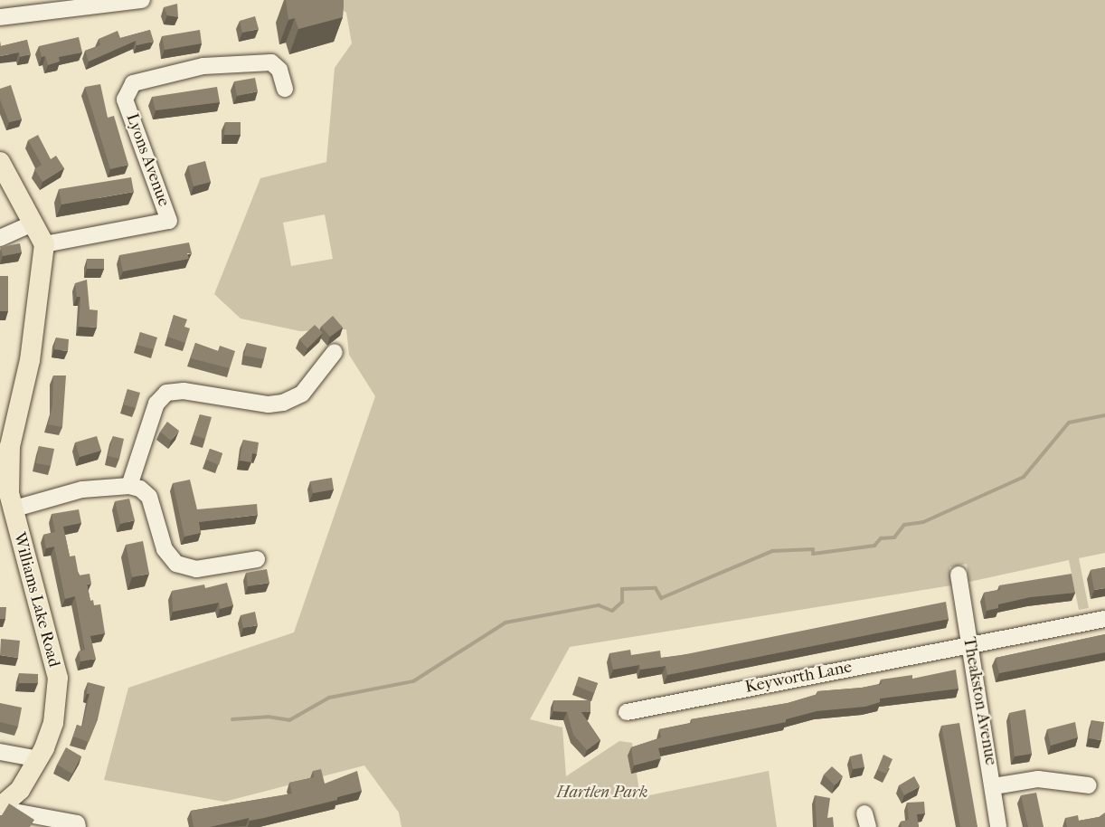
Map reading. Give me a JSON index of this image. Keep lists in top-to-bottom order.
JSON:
{
  "streets": {
    "main road": ["Williams Lake Road"],
    "street": ["Lyons Avenue", "Keyworth Lane", "Theakston Avenue"]
  },
  "crossings": [
    ["Lyons Avenue", "Williams Lake Road"],
    ["Keyworth Lane", "Theakston Avenue"]
  ],
  "parks": ["Hartlen Park"]
}
